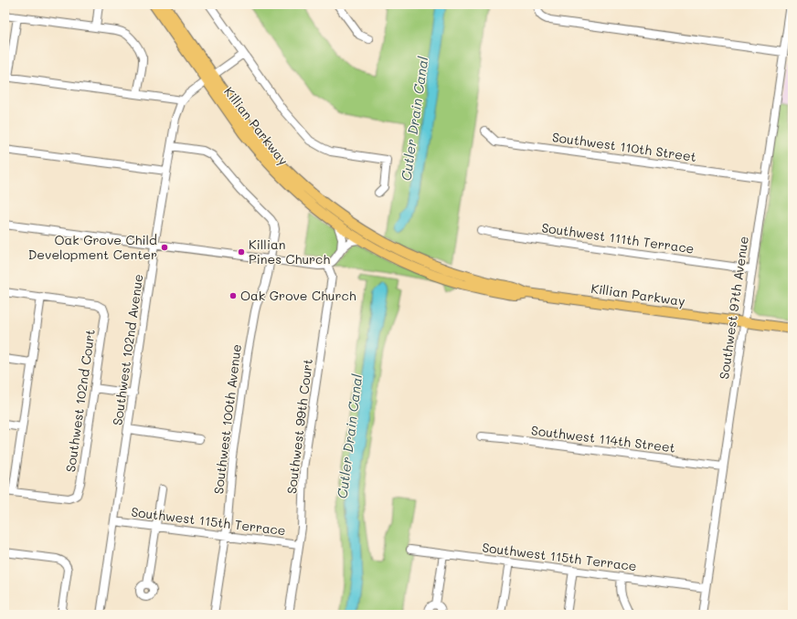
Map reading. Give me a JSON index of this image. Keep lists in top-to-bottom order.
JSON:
{
  "streets": {
    "main road": ["Killian Parkway"],
    "street": [
      "Southwest 110th Street",
      "Southwest 111th Terrace",
      "Southwest 97th Avenue",
      "Southwest 102nd Avenue",
      "Southwest 102nd Court",
      "Southwest 100th Avenue",
      "Southwest 99th Court",
      "Southwest 114th Street",
      "Southwest 115th Terrace"
    ]
  },
  "crossings": [
    ["Killian Parkway", "Southwest 97th Avenue"],
    ["Killian Parkway", "Southwest 102nd Avenue"],
    ["Southwest 110th Street", "Southwest 97th Avenue"],
    ["Southwest 111th Terrace", "Southwest 97th Avenue"],
    ["Southwest 97th Avenue", "Southwest 114th Street"],
    ["Southwest 97th Avenue", "Southwest 115th Terrace"],
    ["Southwest 102nd Avenue", "Southwest 100th Avenue"],
    ["Southwest 102nd Avenue", "Southwest 115th Terrace"],
    ["Southwest 100th Avenue", "Southwest 115th Terrace"],
    ["Southwest 99th Court", "Southwest 115th Terrace"]
  ],
  "water": ["Cutler Drain Canal"],
  "places": ["Oak Grove Child Development Center", "Killian Pines Church", "Oak Grove Church"]
}
